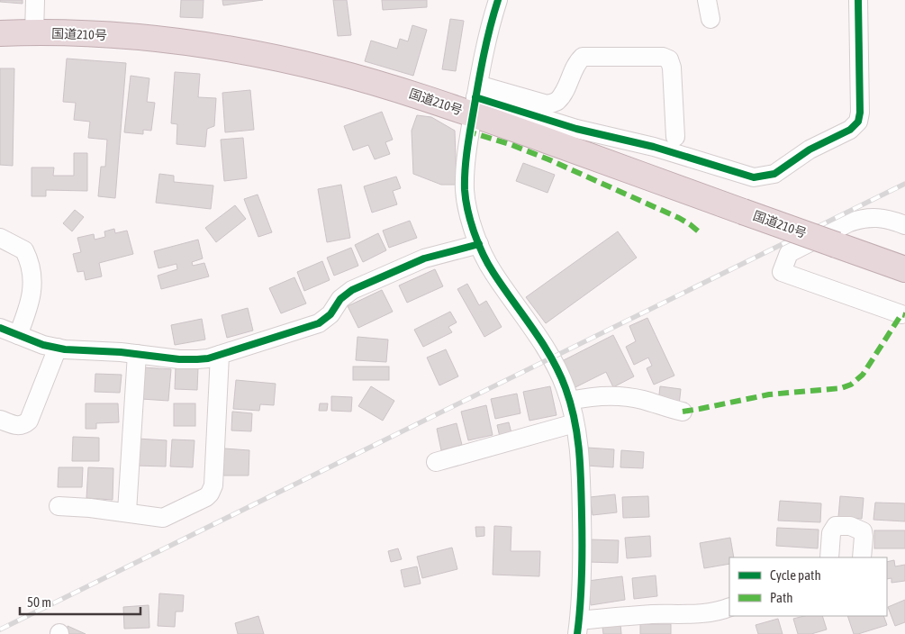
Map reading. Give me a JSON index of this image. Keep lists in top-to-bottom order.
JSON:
{
  "streets": {
    "highway": ["国道210号"]
  },
  "legend": ["Cycle path", "Path"],
  "scale_bar": "50 m"
}
